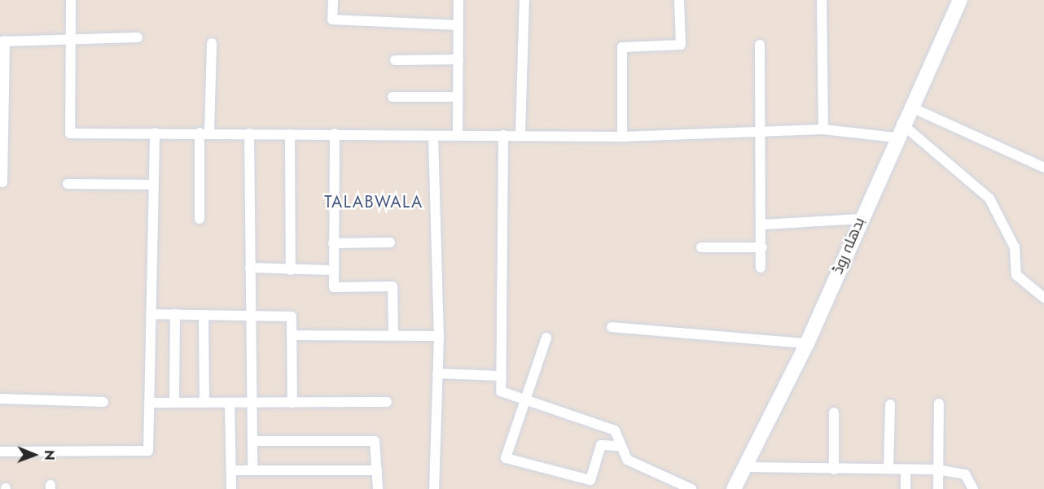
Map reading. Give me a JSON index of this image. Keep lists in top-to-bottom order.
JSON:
{
  "streets": {
    "main road": ["بدھلہ روڈ"]
  },
  "districts": ["TALABWALA"],
  "north": "right"
}
